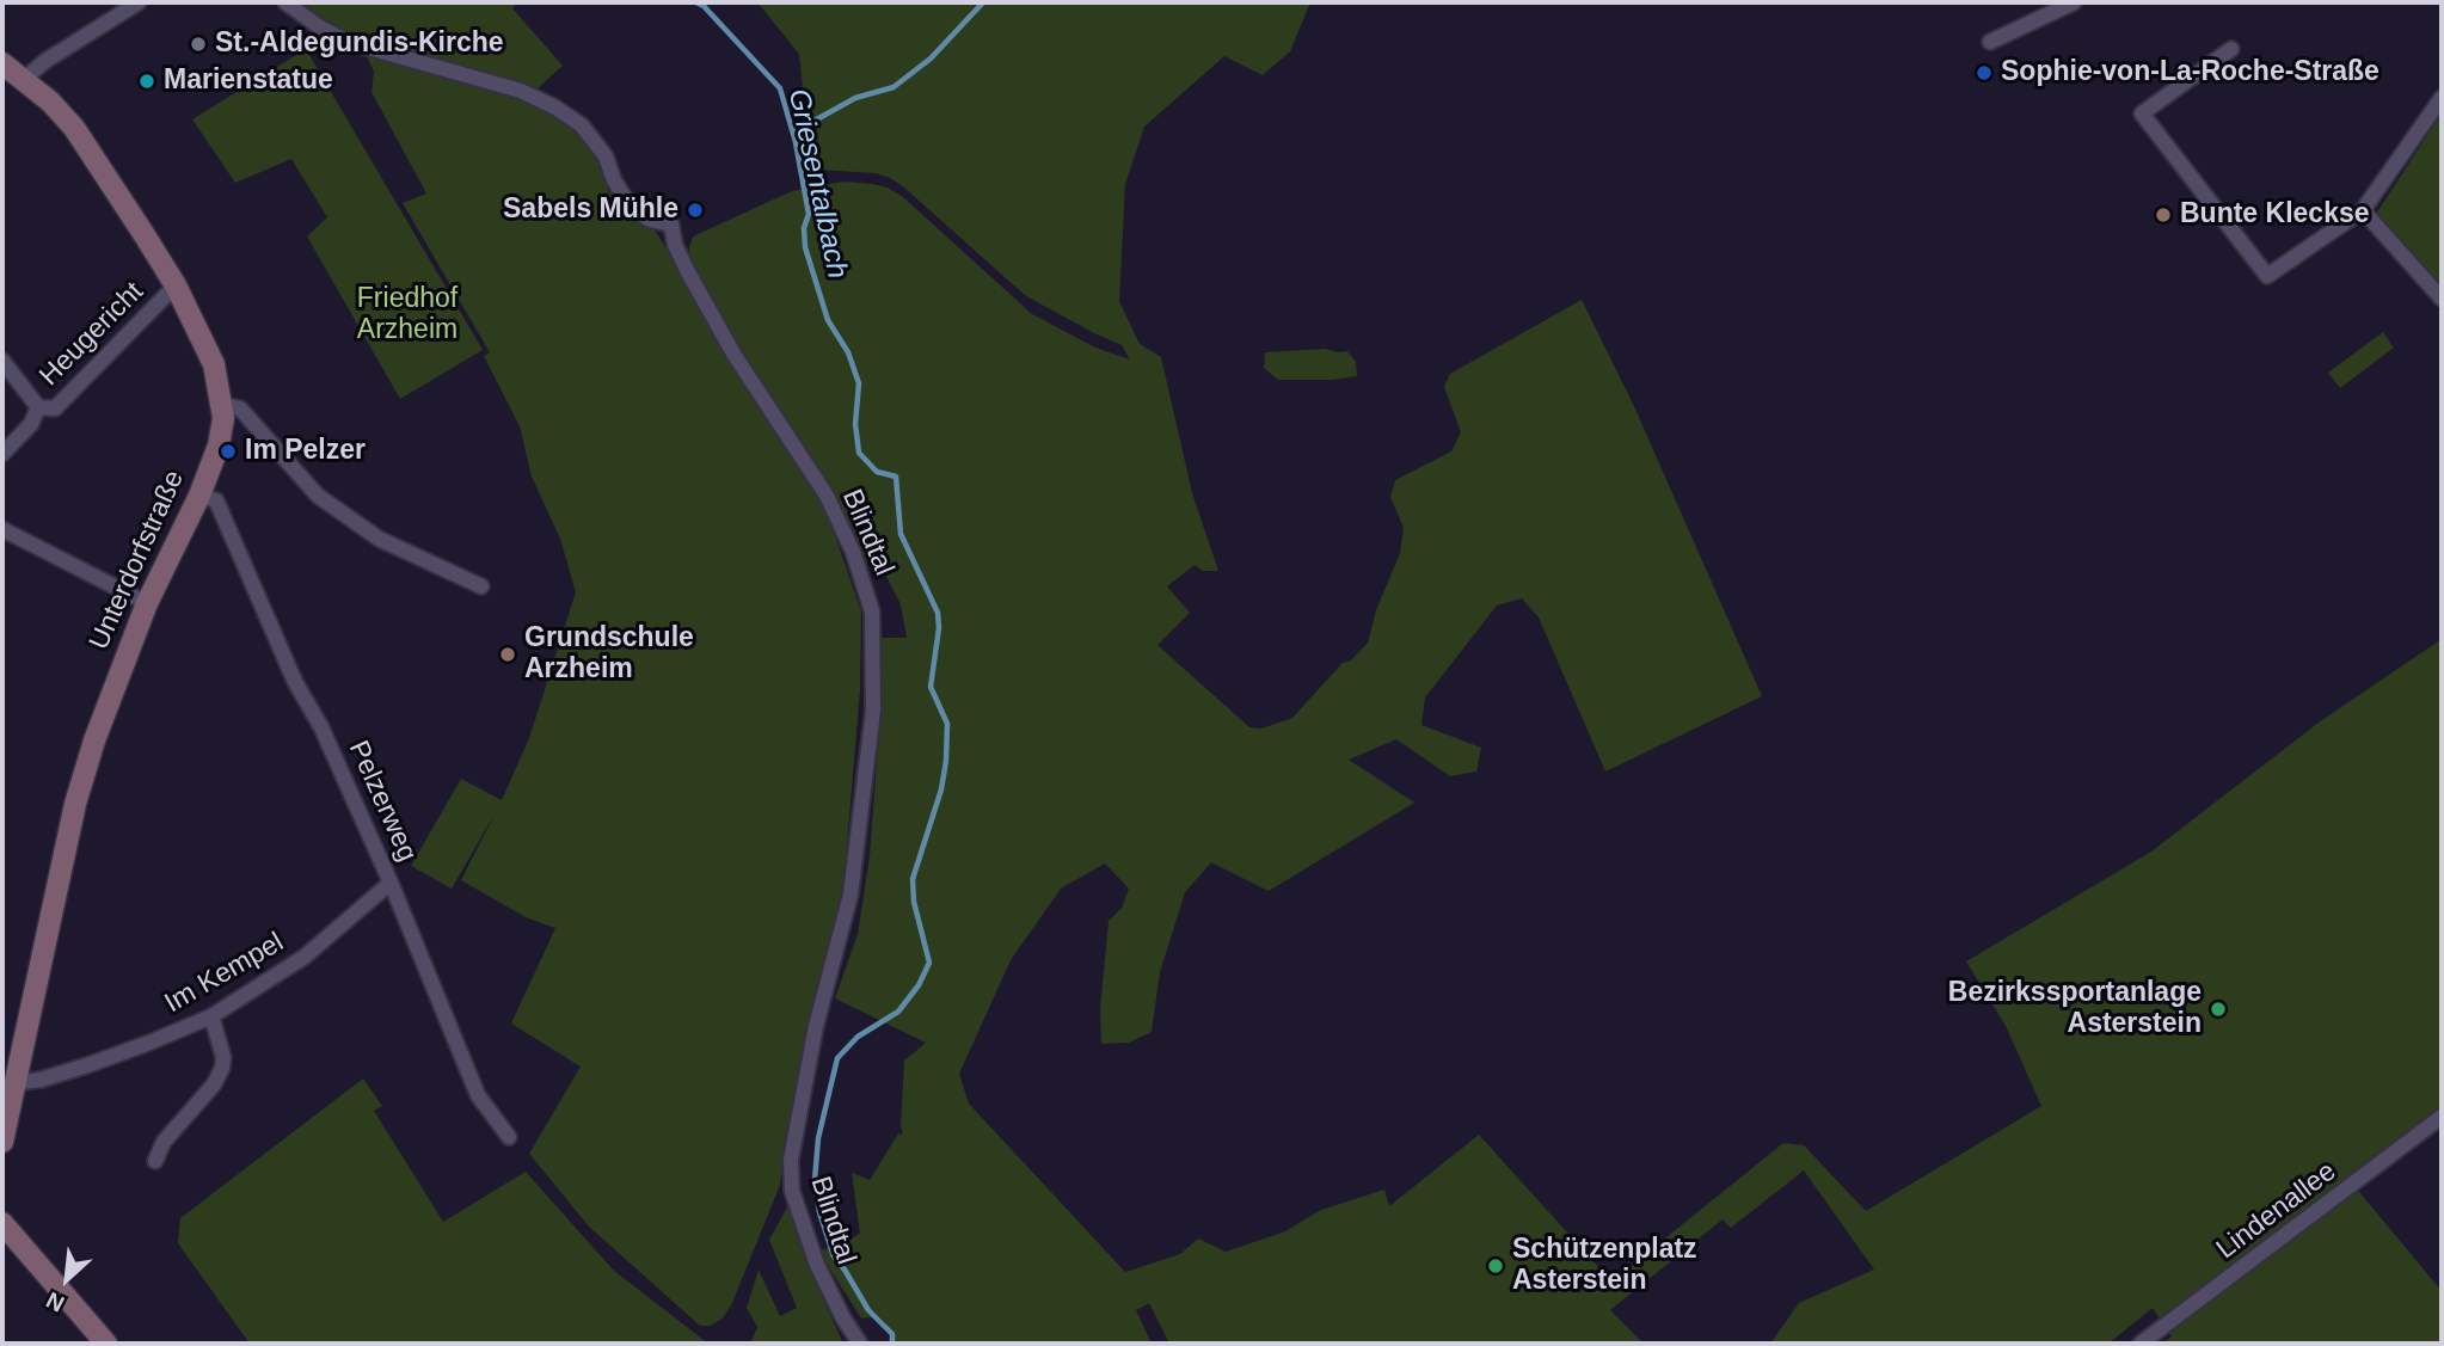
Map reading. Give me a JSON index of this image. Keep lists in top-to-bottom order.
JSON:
{
  "streets": {
    "street": [
      "Heugericht",
      "Blindtal",
      "Unterdorfstraße",
      "Pelzerweg",
      "Im Kempel",
      "Lindenallee"
    ]
  },
  "crossings": [
    ["Heugericht", "Unterdorfstraße"],
    ["Unterdorfstraße", "Pelzerweg"],
    ["Unterdorfstraße", "Im Kempel"],
    ["Pelzerweg", "Im Kempel"]
  ],
  "water": ["Griesentalbach"],
  "parks": ["Friedhof Arzheim"],
  "places": [
    "St.-Aldegundis-Kirche",
    "Sophie-von-La-Roche-Straße",
    "Marienstatue",
    "Sabels Mühle",
    "Bunte Kleckse",
    "Im Pelzer",
    "Grundschule Arzheim",
    "Bezirkssportanlage Asterstein",
    "Schützenplatz Asterstein"
  ],
  "north": "bottom left"
}
